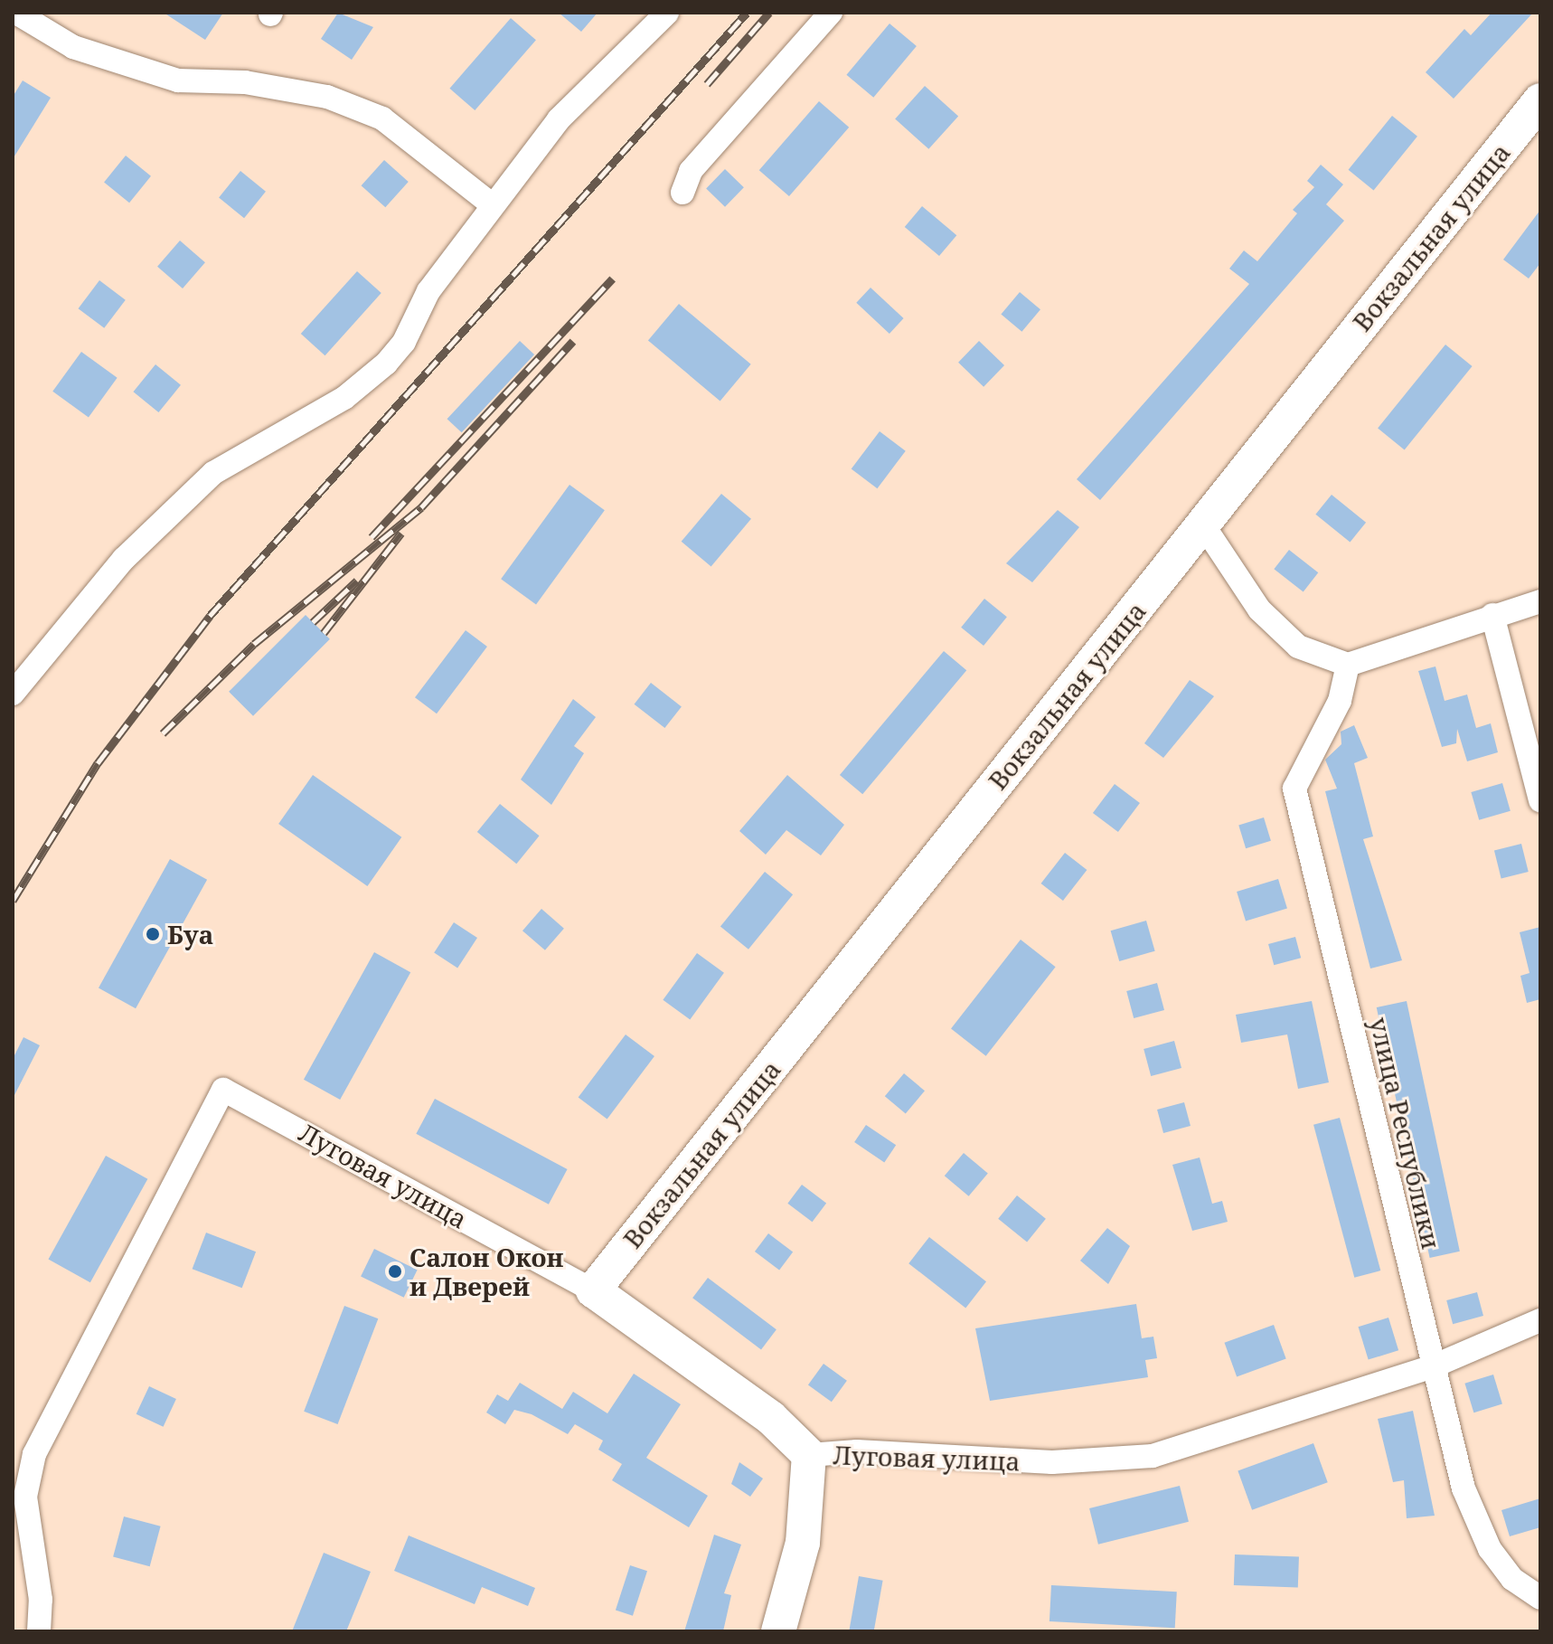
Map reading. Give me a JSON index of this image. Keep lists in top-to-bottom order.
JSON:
{
  "streets": {
    "street": ["Вокзальная улица", "улица Республики", "Луговая улица"]
  },
  "crossings": [
    ["Вокзальная улица", "Луговая улица"],
    ["улица Республики", "Луговая улица"]
  ],
  "places": ["Буа", "Салон Окон и Дверей"]
}
